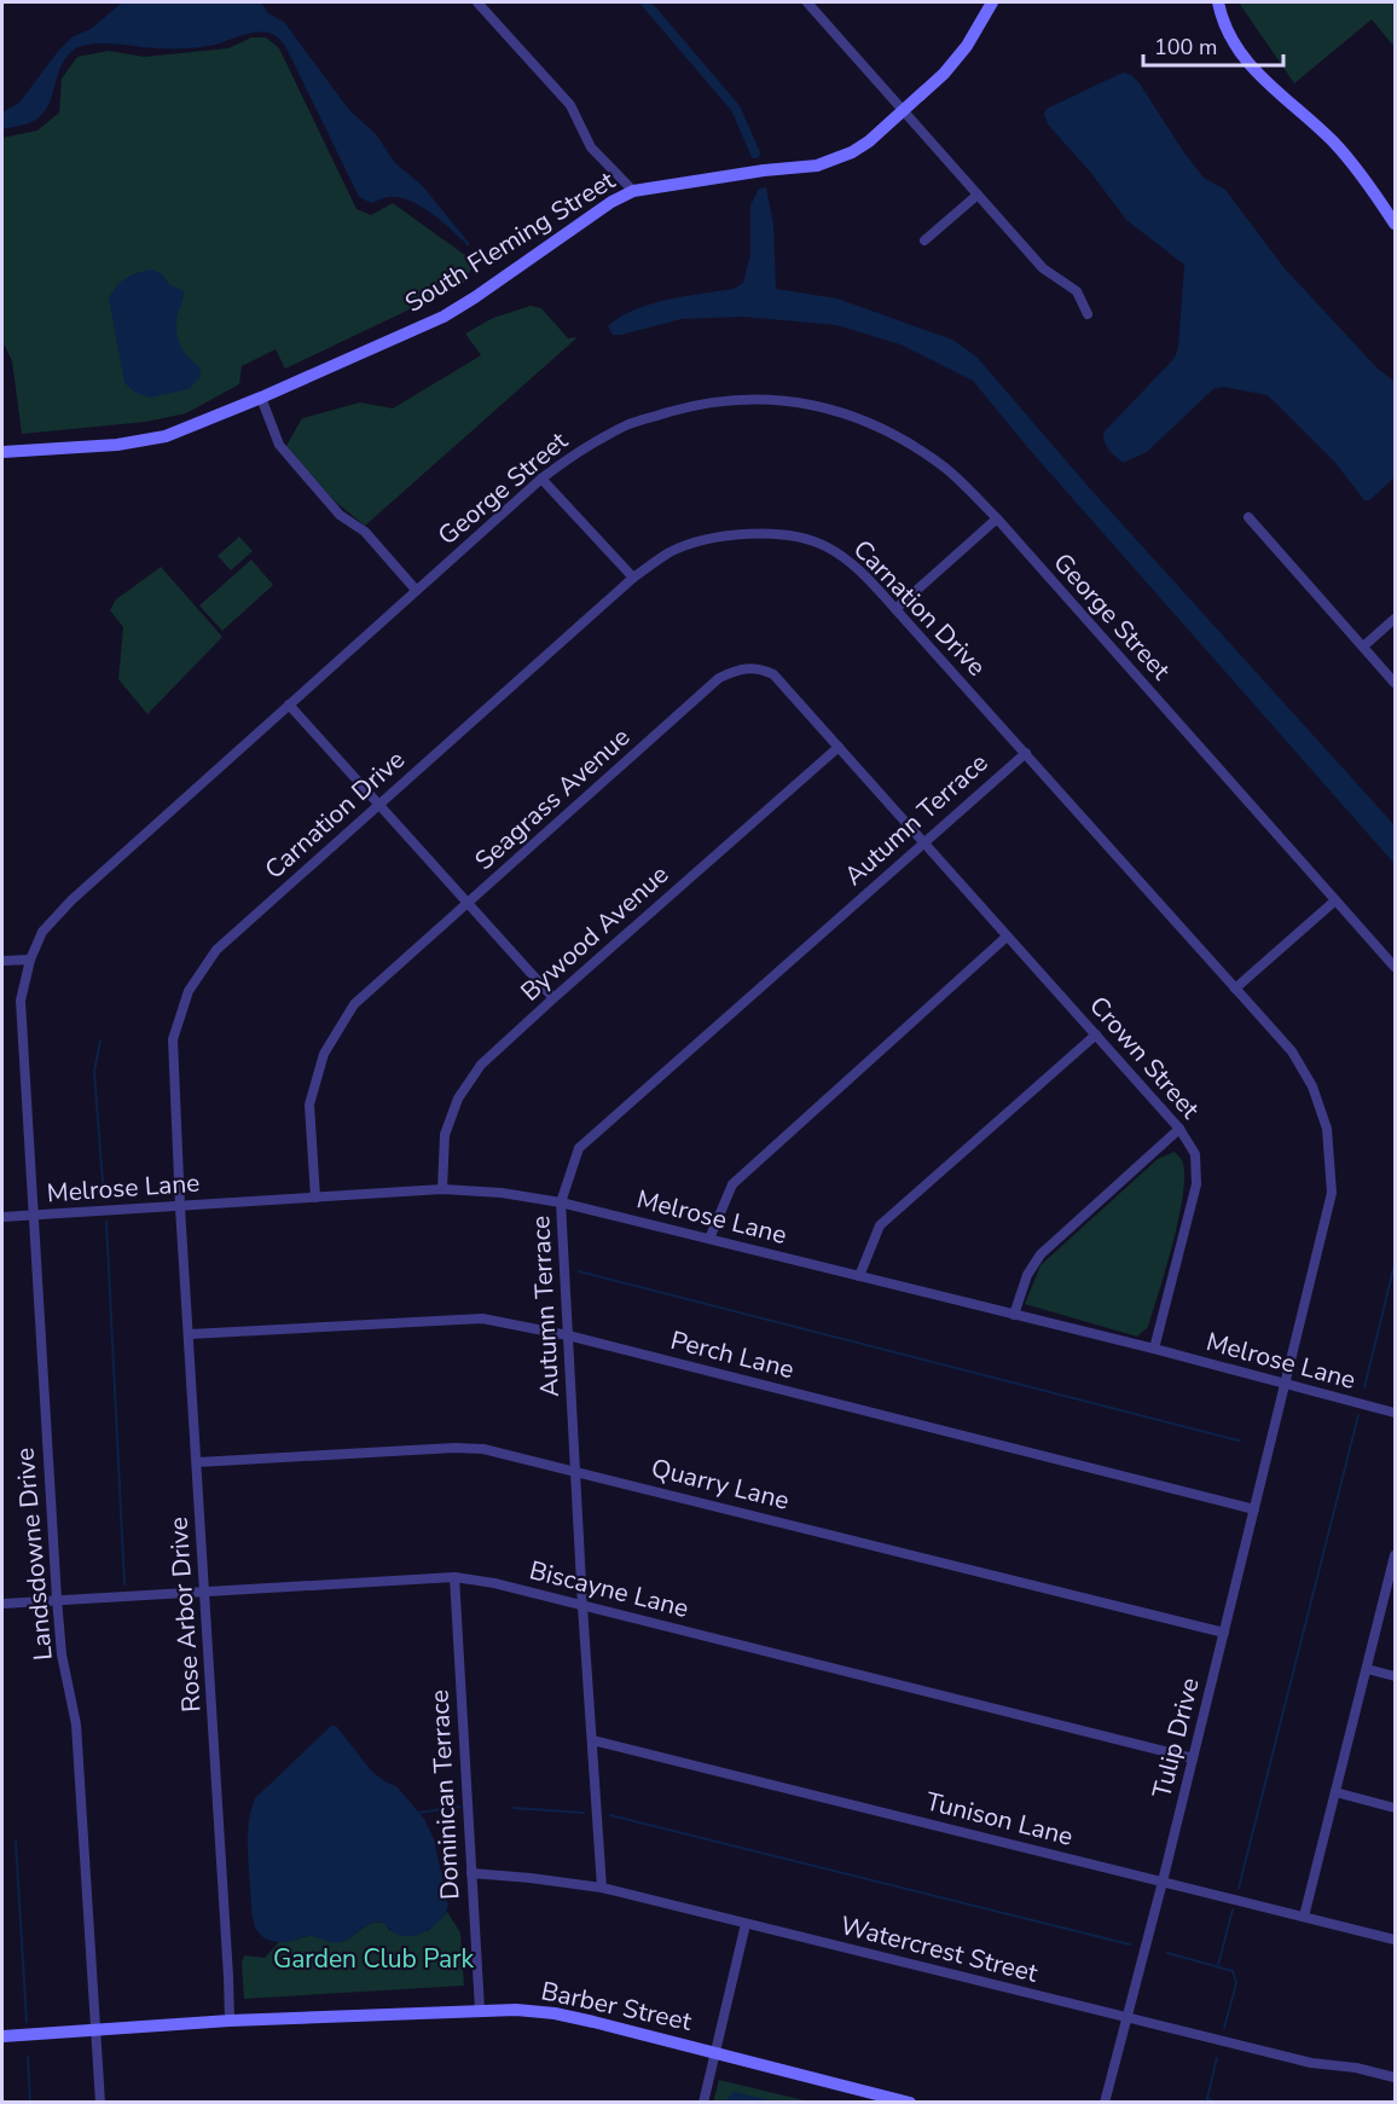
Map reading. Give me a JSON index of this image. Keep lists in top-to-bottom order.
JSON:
{
  "streets": {
    "street": [
      "South Fleming Street",
      "George Street",
      "Carnation Drive",
      "Seagrass Avenue",
      "Autumn Terrace",
      "Bywood Avenue",
      "Crown Street",
      "Melrose Lane",
      "Perch Lane",
      "Quarry Lane",
      "Landsdowne Drive",
      "Biscayne Lane",
      "Rose Arbor Drive",
      "Tulip Drive",
      "Dominican Terrace",
      "Tunison Lane",
      "Watercrest Street",
      "Barber Street"
    ]
  },
  "crossings": [
    ["George Street", "Landsdowne Drive"],
    ["Carnation Drive", "Autumn Terrace"],
    ["Carnation Drive", "Melrose Lane"],
    ["Carnation Drive", "Rose Arbor Drive"],
    ["Carnation Drive", "Tulip Drive"],
    ["Seagrass Avenue", "Autumn Terrace"],
    ["Seagrass Avenue", "Bywood Avenue"],
    ["Seagrass Avenue", "Crown Street"],
    ["Seagrass Avenue", "Melrose Lane"],
    ["Autumn Terrace", "Crown Street"],
    ["Autumn Terrace", "Melrose Lane"],
    ["Autumn Terrace", "Perch Lane"],
    ["Autumn Terrace", "Quarry Lane"],
    ["Autumn Terrace", "Biscayne Lane"],
    ["Autumn Terrace", "Tunison Lane"],
    ["Autumn Terrace", "Watercrest Street"],
    ["Bywood Avenue", "Melrose Lane"],
    ["Crown Street", "Melrose Lane"],
    ["Melrose Lane", "Landsdowne Drive"],
    ["Melrose Lane", "Rose Arbor Drive"],
    ["Melrose Lane", "Tulip Drive"],
    ["Perch Lane", "Rose Arbor Drive"],
    ["Perch Lane", "Tulip Drive"],
    ["Quarry Lane", "Rose Arbor Drive"],
    ["Quarry Lane", "Tulip Drive"],
    ["Landsdowne Drive", "Biscayne Lane"],
    ["Landsdowne Drive", "Barber Street"],
    ["Biscayne Lane", "Rose Arbor Drive"],
    ["Biscayne Lane", "Tulip Drive"],
    ["Biscayne Lane", "Dominican Terrace"],
    ["Rose Arbor Drive", "Barber Street"],
    ["Tulip Drive", "Tunison Lane"],
    ["Tulip Drive", "Watercrest Street"],
    ["Dominican Terrace", "Watercrest Street"],
    ["Dominican Terrace", "Barber Street"]
  ],
  "parks": ["Garden Club Park"],
  "scale_bar": "100 m"
}
